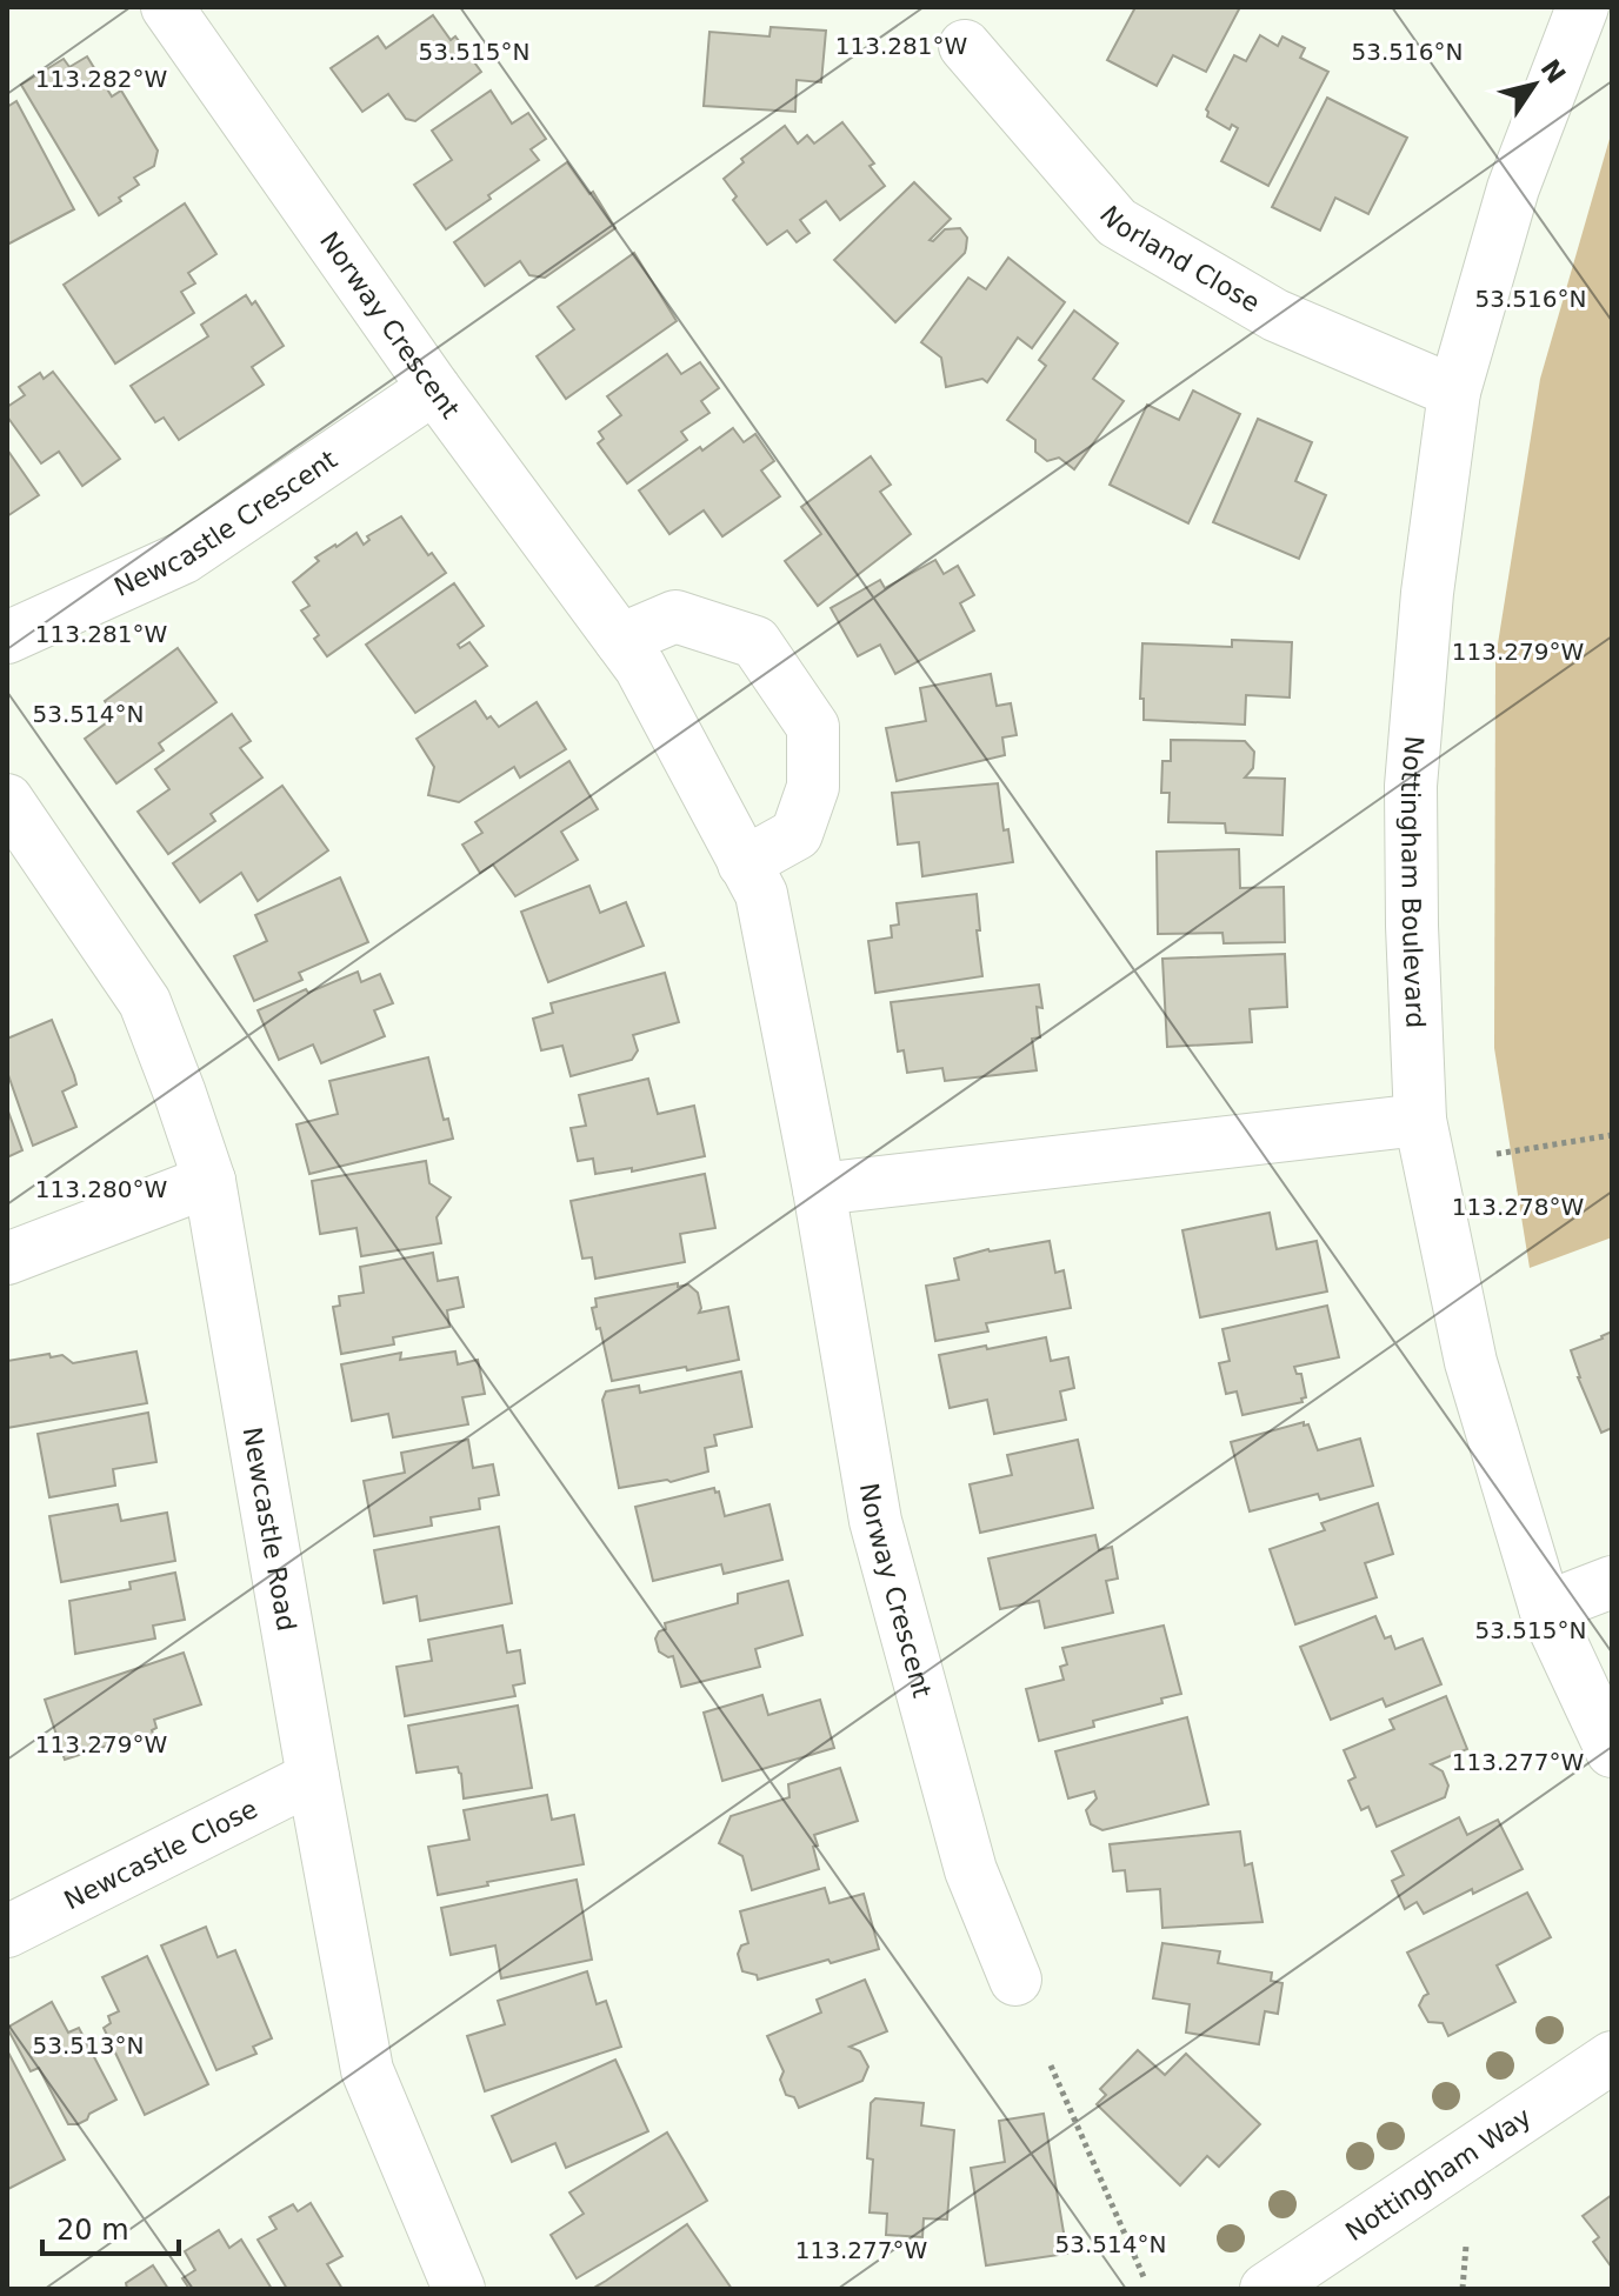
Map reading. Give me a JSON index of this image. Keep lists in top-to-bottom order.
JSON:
{
  "streets": {
    "street": [
      "Norland Close",
      "Norway Crescent",
      "Newcastle Crescent",
      "Nottingham Boulevard",
      "Newcastle Road",
      "Newcastle Close",
      "Nottingham Way"
    ]
  },
  "crossings": [
    ["Norland Close", "Nottingham Boulevard"],
    ["Norway Crescent", "Newcastle Crescent"],
    ["Newcastle Road", "Newcastle Close"]
  ],
  "scale_bar": "20 m",
  "north": "top right",
  "coordinates": [
    "113.281°W",
    "53.515°N",
    "53.516°N",
    "113.282°W",
    "113.279°W",
    "53.514°N",
    "113.280°W",
    "113.278°W",
    "113.277°W",
    "53.513°N"
  ]
}
